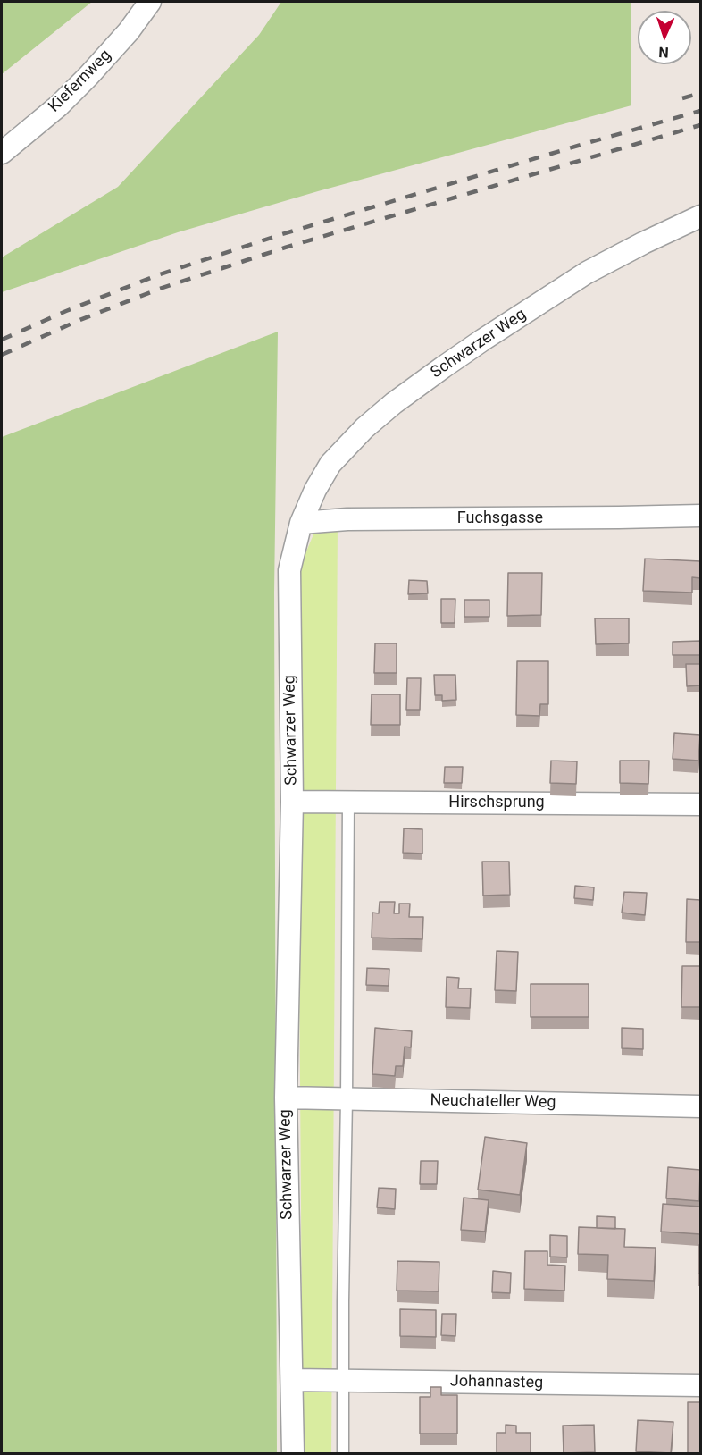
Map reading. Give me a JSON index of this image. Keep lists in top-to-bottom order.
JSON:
{
  "streets": {
    "street": [
      "Kiefernweg",
      "Schwarzer Weg",
      "Fuchsgasse",
      "Hirschsprung",
      "Neuchateller Weg",
      "Johannasteg"
    ]
  },
  "crossings": [
    ["Schwarzer Weg", "Fuchsgasse"],
    ["Schwarzer Weg", "Hirschsprung"],
    ["Schwarzer Weg", "Neuchateller Weg"],
    ["Schwarzer Weg", "Johannasteg"]
  ],
  "north": "bottom"
}
